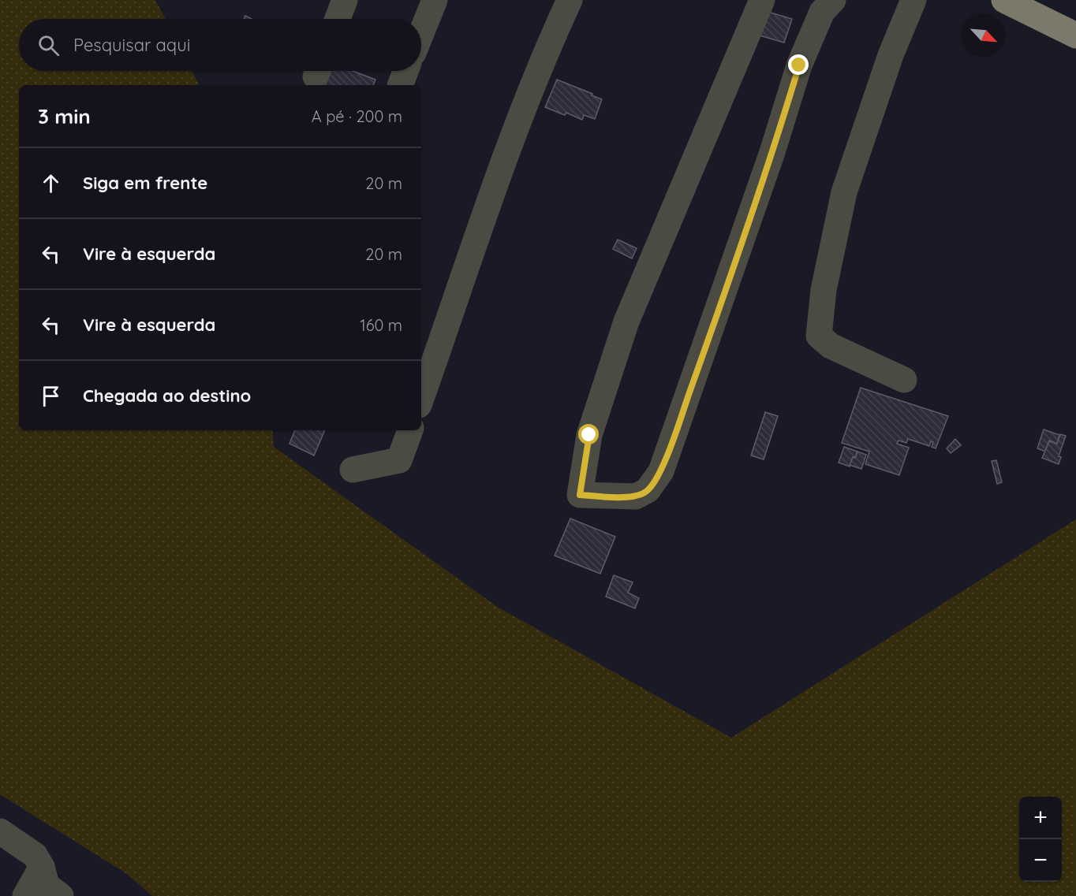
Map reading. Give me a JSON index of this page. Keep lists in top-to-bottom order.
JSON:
{
  "north": "bottom right",
  "page": {
    "search": "Pesquisar aqui",
    "heading": ["3 min", "A pé · 200 m"],
    "list": [
      ["Siga em frente", "20 m"],
      ["Vire à esquerda", "20 m"],
      ["Vire à esquerda", "160 m"],
      "Chegada ao destino"
    ],
    "map_buttons": ["+", "−"]
  }
}
